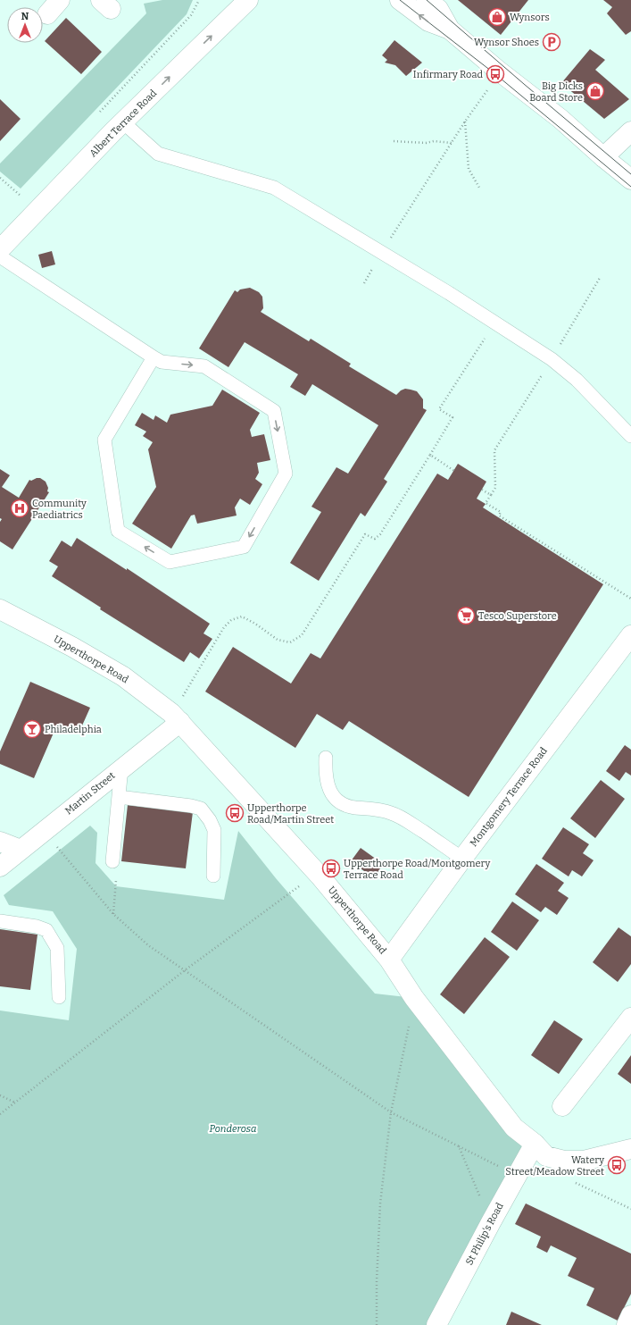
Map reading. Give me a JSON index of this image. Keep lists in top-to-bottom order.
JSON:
{
  "streets": {
    "street": [
      "Albert Terrace Road",
      "Upperthorpe Road",
      "Martin Street",
      "Montgomery Terrace Road",
      "St Philip's Road"
    ]
  },
  "crossings": [
    ["Upperthorpe Road", "Martin Street"],
    ["Upperthorpe Road", "Montgomery Terrace Road"],
    ["Upperthorpe Road", "St Philip's Road"]
  ],
  "one_way": ["Albert Terrace Road"],
  "parks": ["Ponderosa"],
  "places": {
    "shop": ["Wynsors", "Big Dicks Board Store"],
    "parking": ["Wynsor Shoes"],
    "bus stop": [
      "Infirmary Road",
      "Upperthorpe Road/Martin Street",
      "Upperthorpe Road/Montgomery Terrace Road",
      "Watery Street/Meadow Street"
    ],
    "hospital": ["Community Paediatrics"],
    "supermarket": ["Tesco Superstore"],
    "bar": ["Philadelphia"]
  },
  "north": "top"
}
